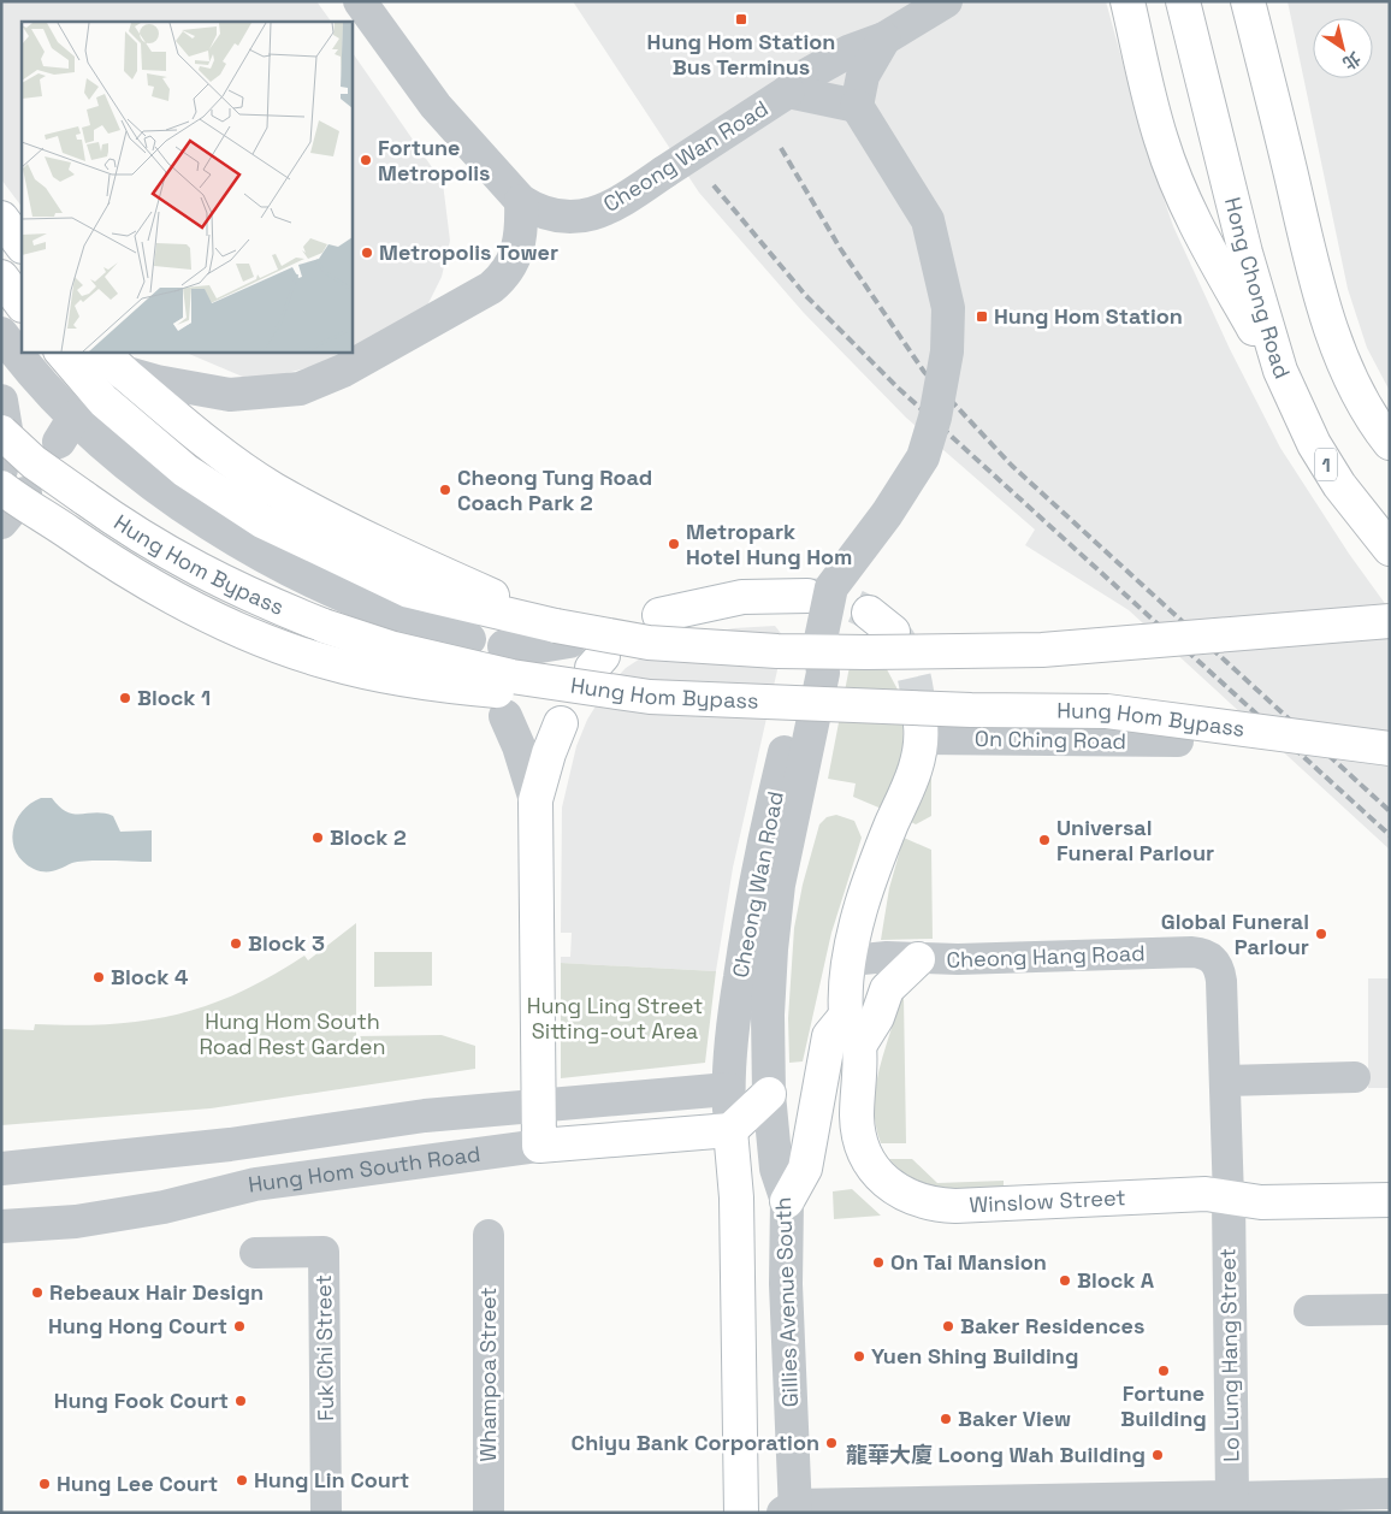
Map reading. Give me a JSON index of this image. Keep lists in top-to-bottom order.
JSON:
{
  "streets": {
    "main road": [
      "Hong Chong Road",
      "1",
      "Hung Hom Bypass",
      "Hung Hom South Road",
      "Winslow Street"
    ],
    "street": [
      "Cheong Wan Road",
      "On Ching Road",
      "Cheong Hang Road",
      "Gillies Avenue South",
      "Fuk Chi Street",
      "Lo Lung Hang Street",
      "Whampoa Street"
    ]
  },
  "crossings": [
    ["Cheong Wan Road", "Hung Hom South Road"],
    ["Cheong Wan Road", "Gillies Avenue South"],
    ["Cheong Hang Road", "Winslow Street"],
    ["Cheong Hang Road", "Lo Lung Hang Street"],
    ["Winslow Street", "Lo Lung Hang Street"]
  ],
  "parks": ["Hung Ling Street Sitting-out Area", "Hung Hom South Road Rest Garden"],
  "places": {
    "transit": ["Hung Hom Station Bus Terminus", "Hung Hom Station"],
    "other": [
      "Fortune Metropolis",
      "Metropolis Tower",
      "Cheong Tung Road Coach Park 2",
      "Metropark Hotel Hung Hom",
      "Block 1",
      "Block 2",
      "Universal Funeral Parlour",
      "Global Funeral Parlour",
      "Block 3",
      "Block 4",
      "On Tai Mansion",
      "Block A",
      "Rebeaux Hair Design",
      "Hung Hong Court",
      "Baker Residences",
      "Yuen Shing Building",
      "Fortune Building",
      "Hung Fook Court",
      "Baker View",
      "Chiyu Bank Corporation",
      "龍華大廈 Loong Wah Building",
      "Hung Lin Court",
      "Hung Lee Court"
    ]
  },
  "north": "bottom right"
}
